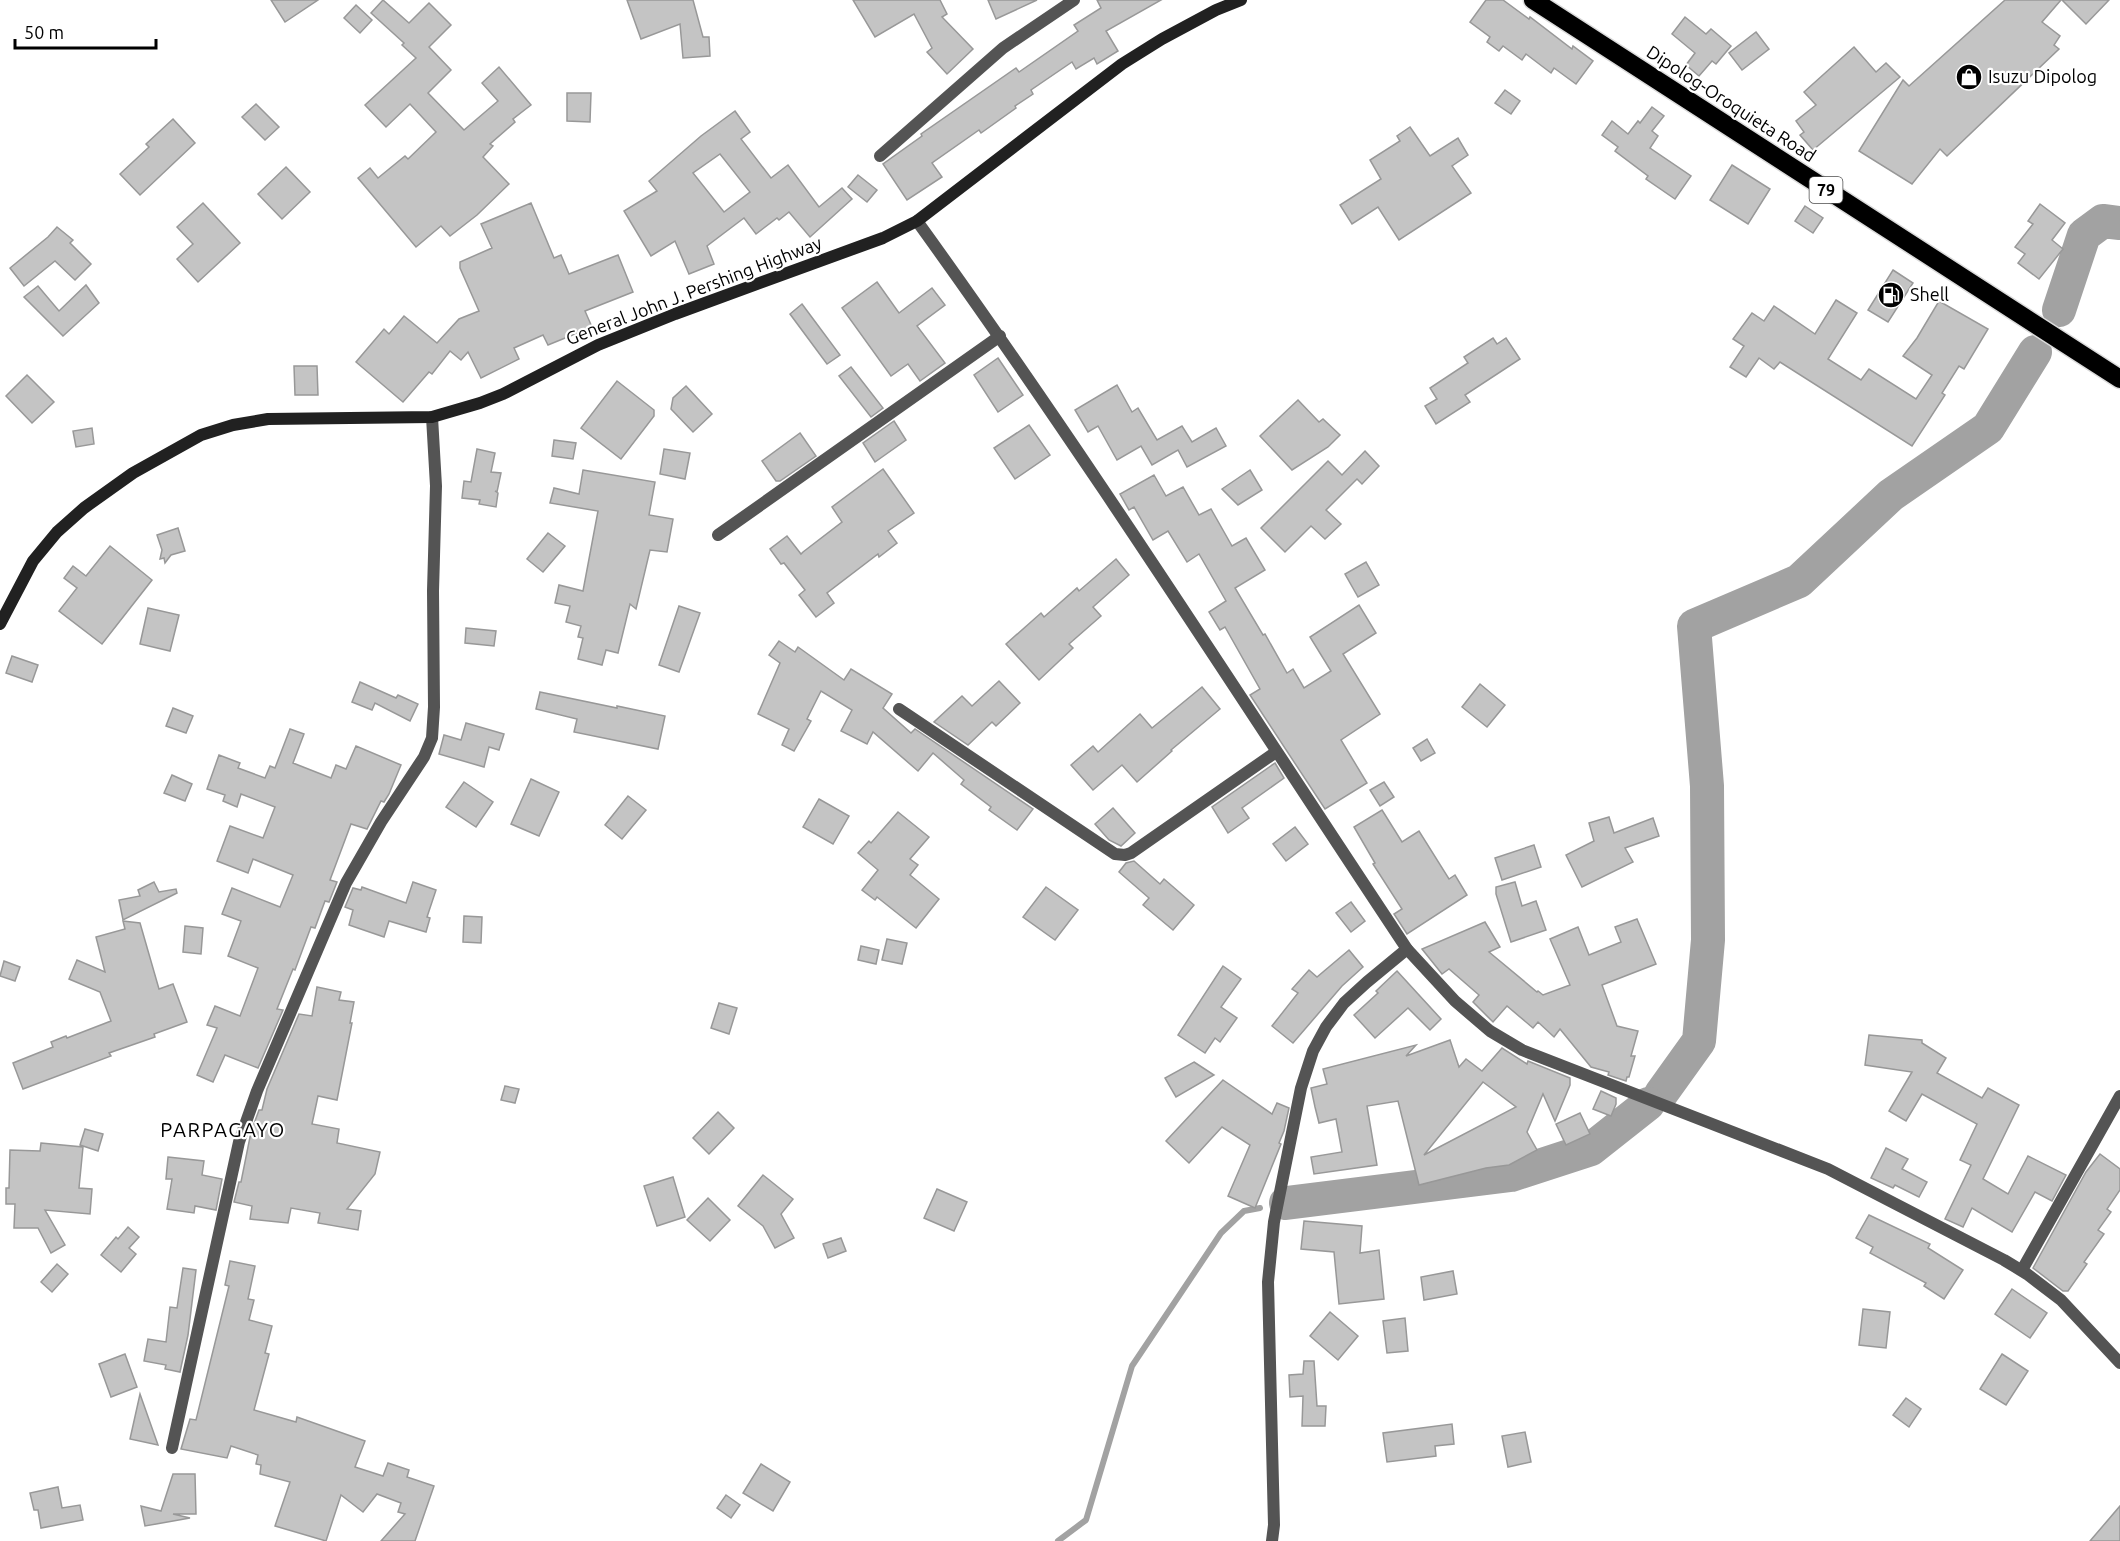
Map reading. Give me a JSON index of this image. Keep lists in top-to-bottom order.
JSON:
{
  "streets": {
    "highway": ["Dipolog-Oroquieta Road", "79"],
    "main road": ["General John J. Pershing Highway"]
  },
  "districts": ["PARPAGAYO"],
  "places": {
    "shop": ["Isuzu Dipolog"],
    "fuel station": ["Shell"]
  },
  "scale_bar": "50 m"
}
